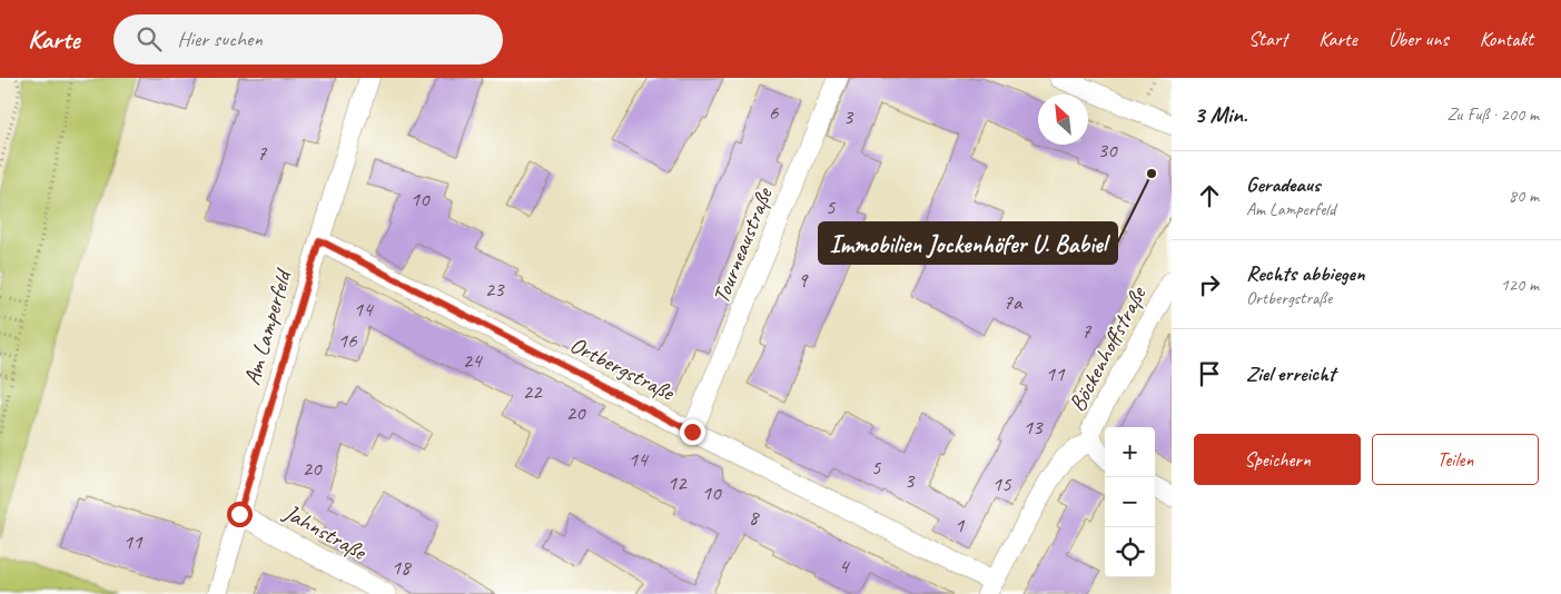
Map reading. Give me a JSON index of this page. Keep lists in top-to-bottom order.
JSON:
{
  "streets": {
    "street": [
      "Tourneaustraße",
      "Am Lamperfeld",
      "Böckenhoffstraße",
      "Ortbergstraße",
      "Jahnstraße"
    ]
  },
  "crossings": [
    ["Tourneaustraße", "Ortbergstraße"],
    ["Am Lamperfeld", "Ortbergstraße"],
    ["Am Lamperfeld", "Jahnstraße"],
    ["Böckenhoffstraße", "Ortbergstraße"]
  ],
  "places": ["Immobilien Jockenhöfer U. Babiel"],
  "house_numbers": [
    "6",
    "3",
    "30",
    "7",
    "10",
    "5",
    "9",
    "23",
    "7a",
    "14",
    "7",
    "16",
    "24",
    "11",
    "22",
    "20",
    "13",
    "14",
    "5",
    "20",
    "3",
    "12",
    "15",
    "10",
    "8",
    "1",
    "11",
    "4",
    "18"
  ],
  "north": "top left",
  "page": {
    "header": "Karte",
    "search": "Hier suchen",
    "nav": [
      "Start",
      "Karte",
      "Über uns",
      "Kontakt"
    ],
    "heading": ["3 Min.", "Zu Fuß · 200 m"],
    "list": [
      ["Geradeaus", "Am Lamperfeld", "80 m"],
      ["Rechts abbiegen", "Ortbergstraße", "120 m"],
      "Ziel erreicht"
    ],
    "buttons": ["Speichern", "Teilen"],
    "map_buttons": ["+", "−"]
  }
}
